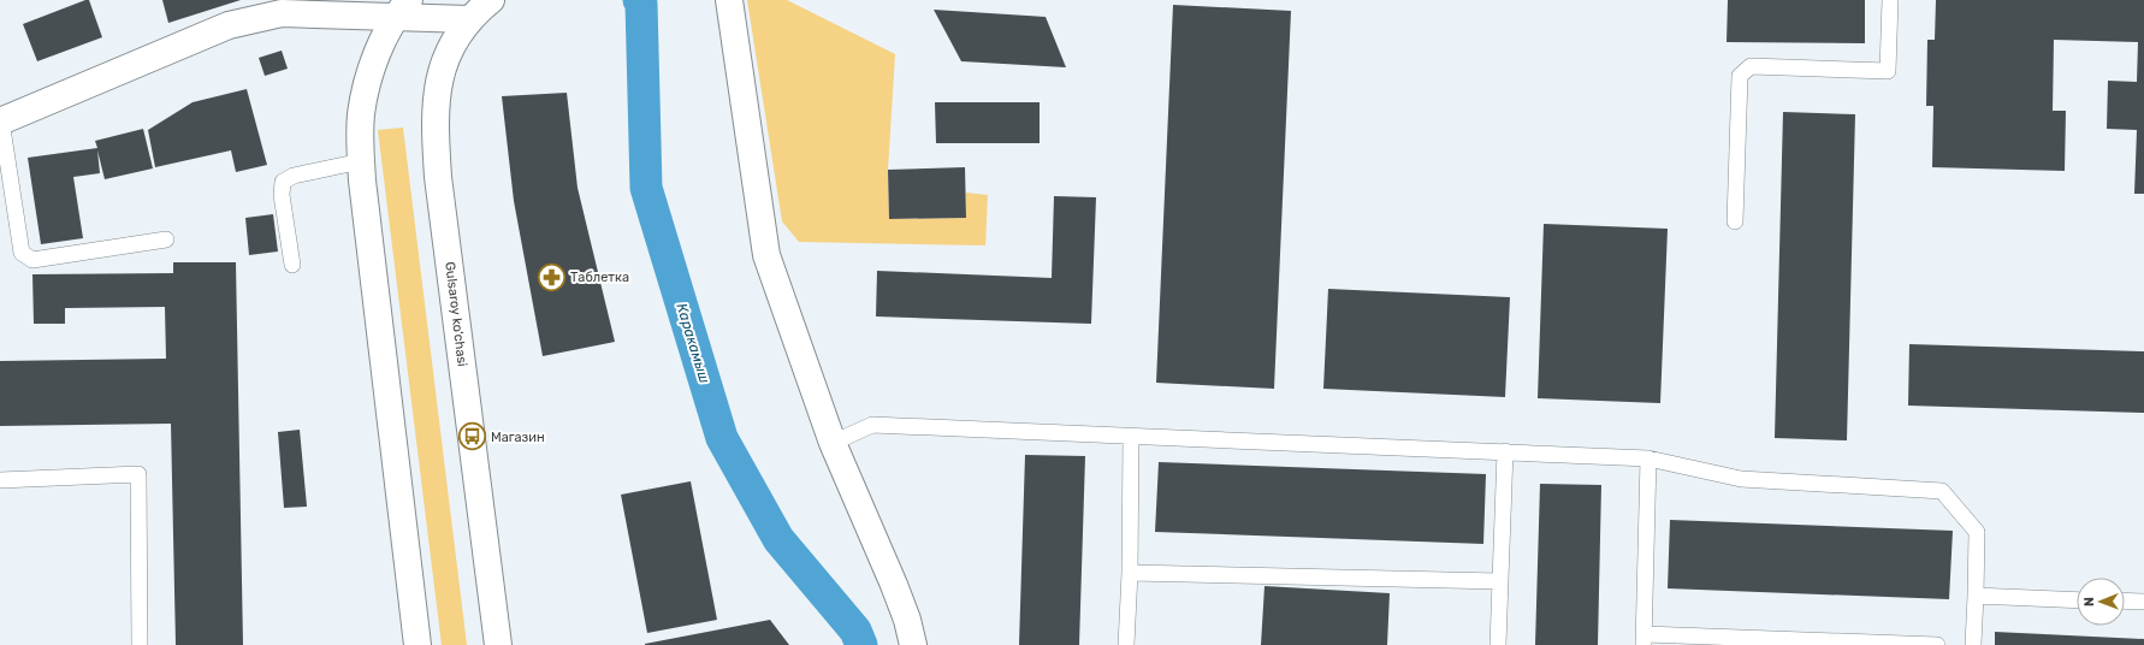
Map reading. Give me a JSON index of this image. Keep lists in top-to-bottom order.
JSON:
{
  "streets": {
    "main road": ["Gulsaroy ko'chasi"]
  },
  "water": ["Каракамыш"],
  "places": {
    "pharmacy": ["Таблетка"],
    "bus stop": ["Магазин"]
  },
  "north": "left"
}
